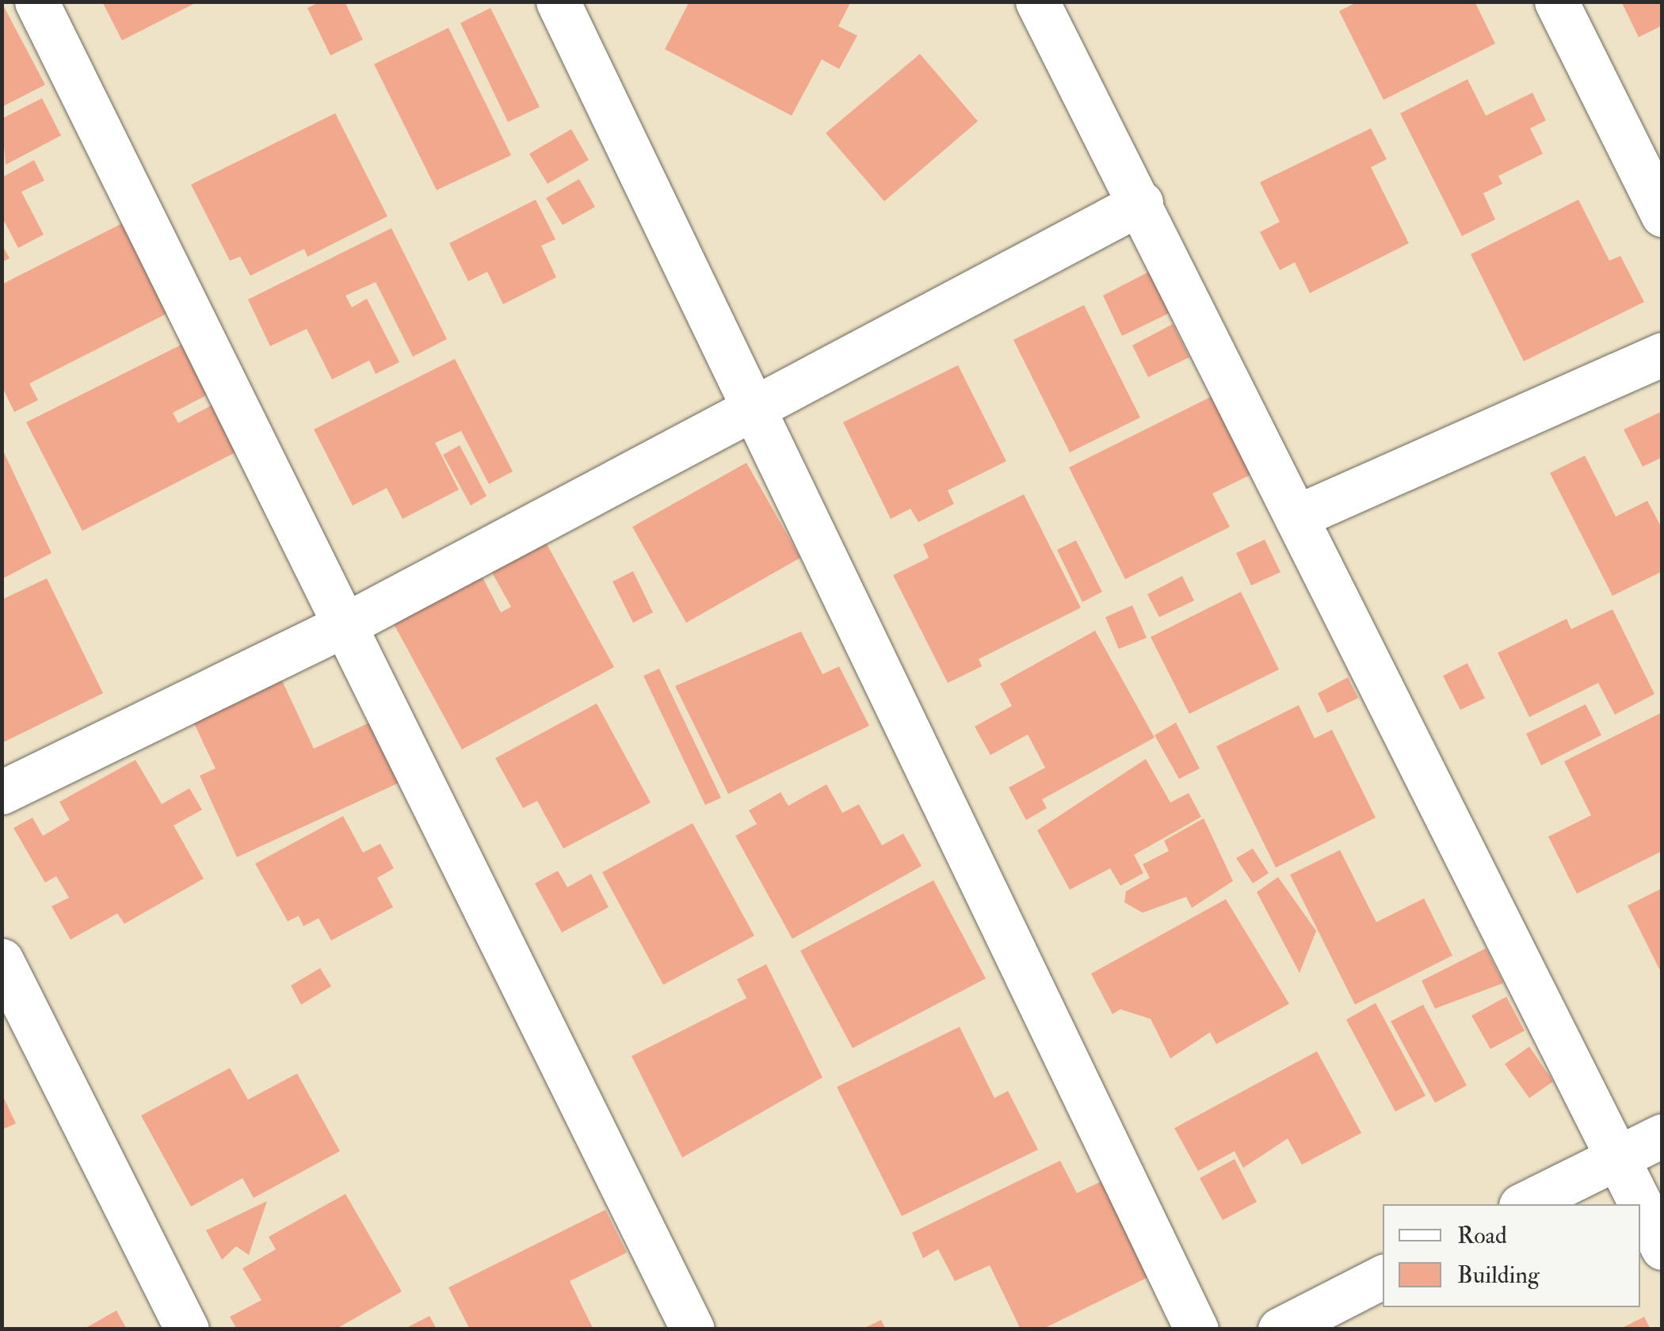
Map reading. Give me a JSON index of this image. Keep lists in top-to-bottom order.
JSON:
{
  "legend": ["Road", "Building"]
}
